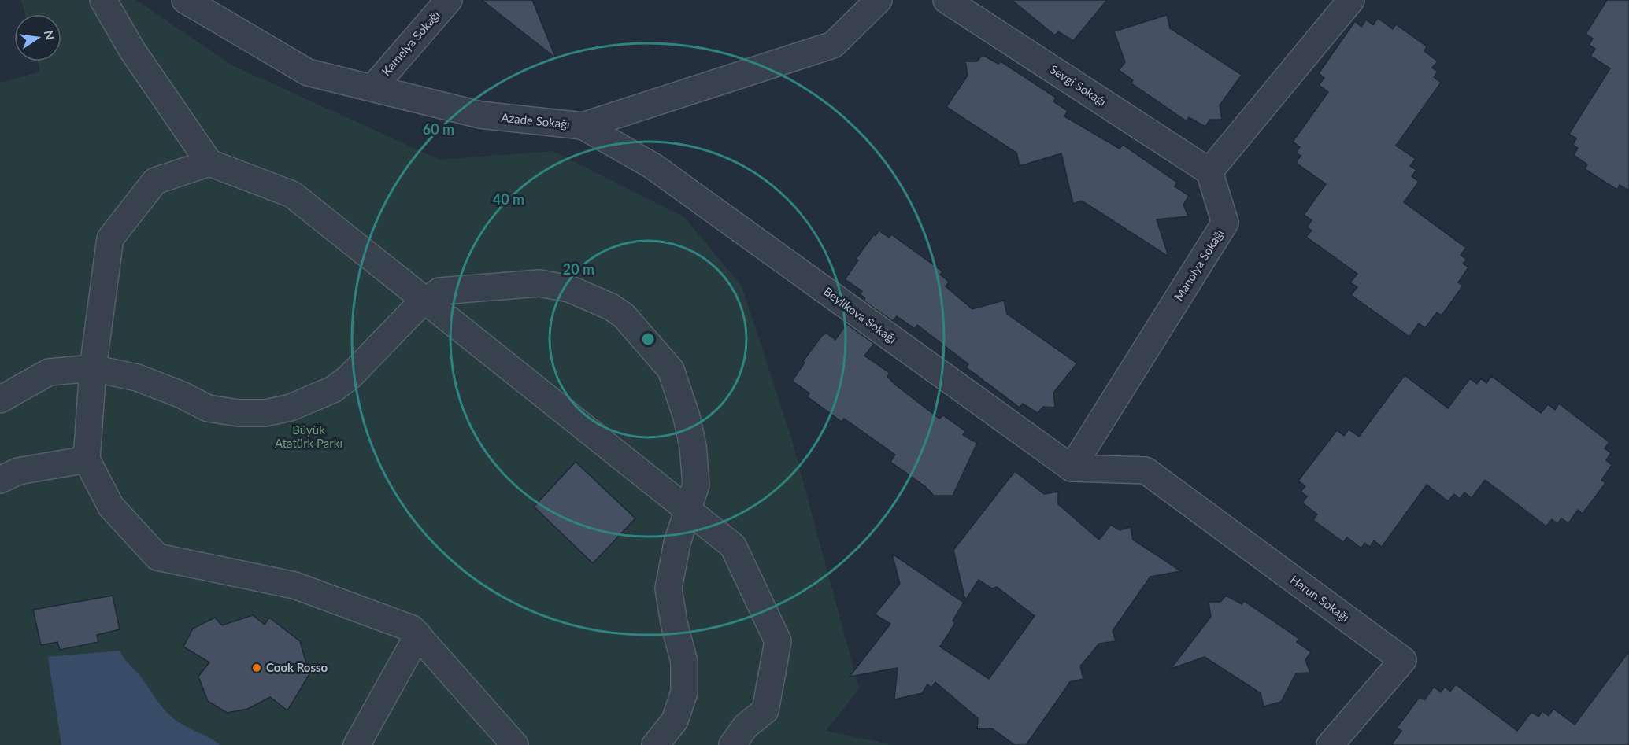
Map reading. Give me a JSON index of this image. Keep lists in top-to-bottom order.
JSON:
{
  "streets": {
    "street": [
      "Kamelya Sokağı",
      "Sevgi Sokağı",
      "Azade Sokağı",
      "Manolya Sokağı",
      "Beylikova Sokağı",
      "Harun Sokağı"
    ]
  },
  "crossings": [
    ["Kamelya Sokağı", "Azade Sokağı"],
    ["Sevgi Sokağı", "Manolya Sokağı"],
    ["Azade Sokağı", "Beylikova Sokağı"],
    ["Manolya Sokağı", "Beylikova Sokağı"],
    ["Manolya Sokağı", "Harun Sokağı"],
    ["Beylikova Sokağı", "Harun Sokağı"]
  ],
  "parks": ["Büyük Atatürk Parkı"],
  "places": ["Cook Rosso"],
  "north": "right",
  "rings": ["60 m", "40 m", "20 m"]
}
